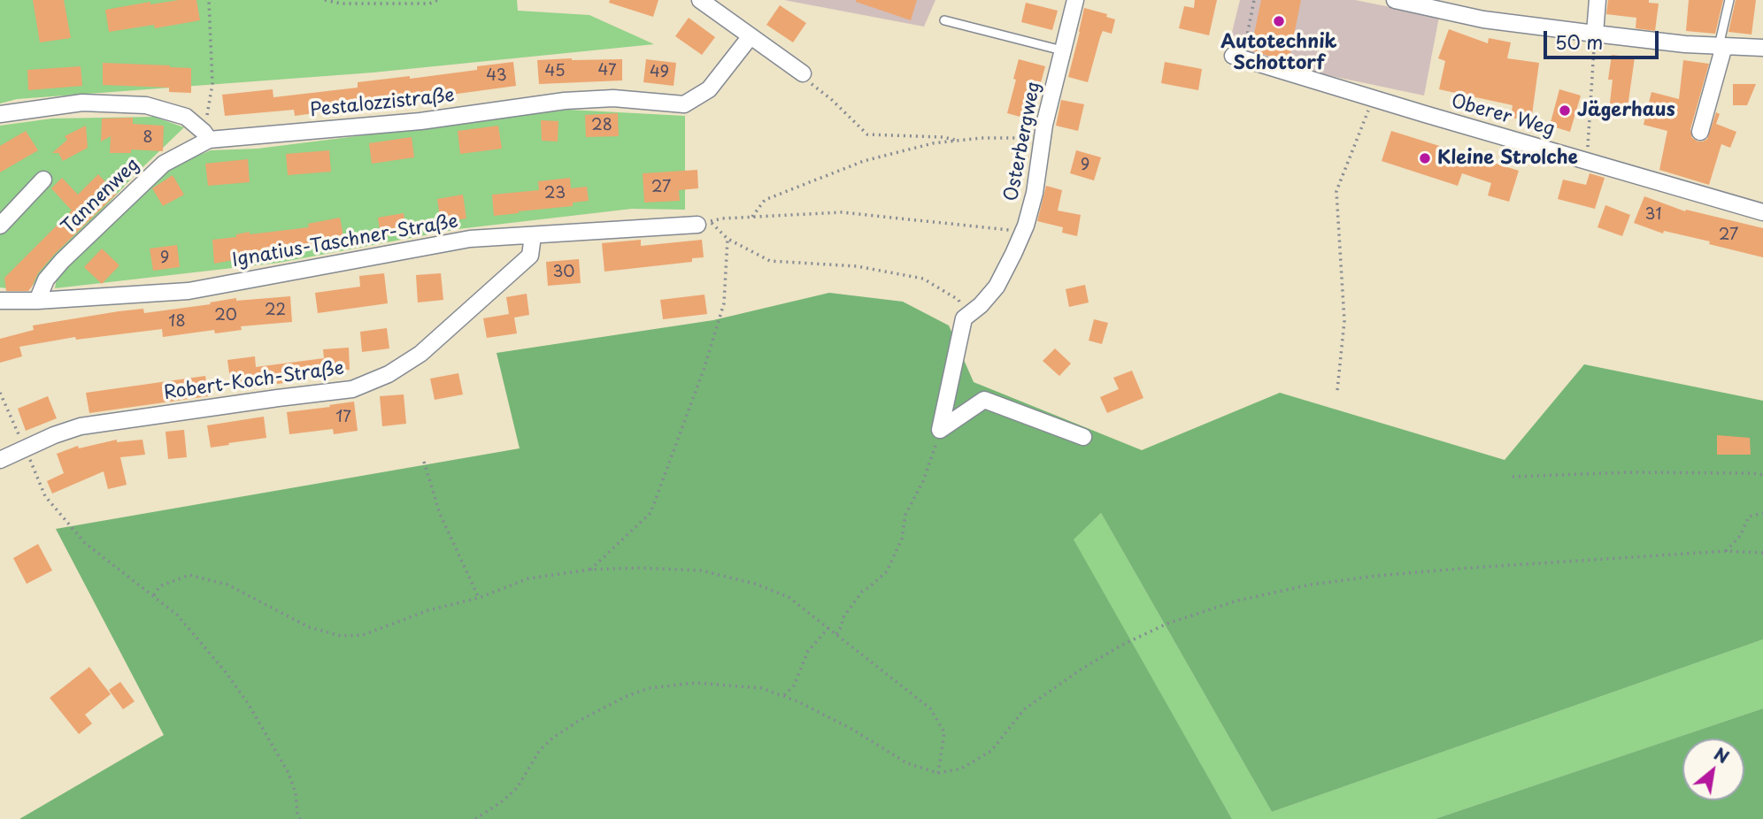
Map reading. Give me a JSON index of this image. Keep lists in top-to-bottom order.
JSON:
{
  "streets": {
    "street": [
      "Pestalozzistraße",
      "Oberer Weg",
      "Osterbergweg",
      "Tannenweg",
      "Ignatius-Taschner-Straße",
      "Robert-Koch-Straße"
    ]
  },
  "crossings": [
    ["Pestalozzistraße", "Tannenweg"],
    ["Tannenweg", "Ignatius-Taschner-Straße"],
    ["Ignatius-Taschner-Straße", "Robert-Koch-Straße"]
  ],
  "places": ["Autotechnik Schottorf", "Jägerhaus", "Kleine Strolche"],
  "house_numbers": [
    "47",
    "45",
    "49",
    "43",
    "28",
    "8",
    "9",
    "27",
    "23",
    "31",
    "27",
    "9",
    "30",
    "22",
    "20",
    "18",
    "17"
  ],
  "scale_bar": "50 m",
  "north": "top right"
}
